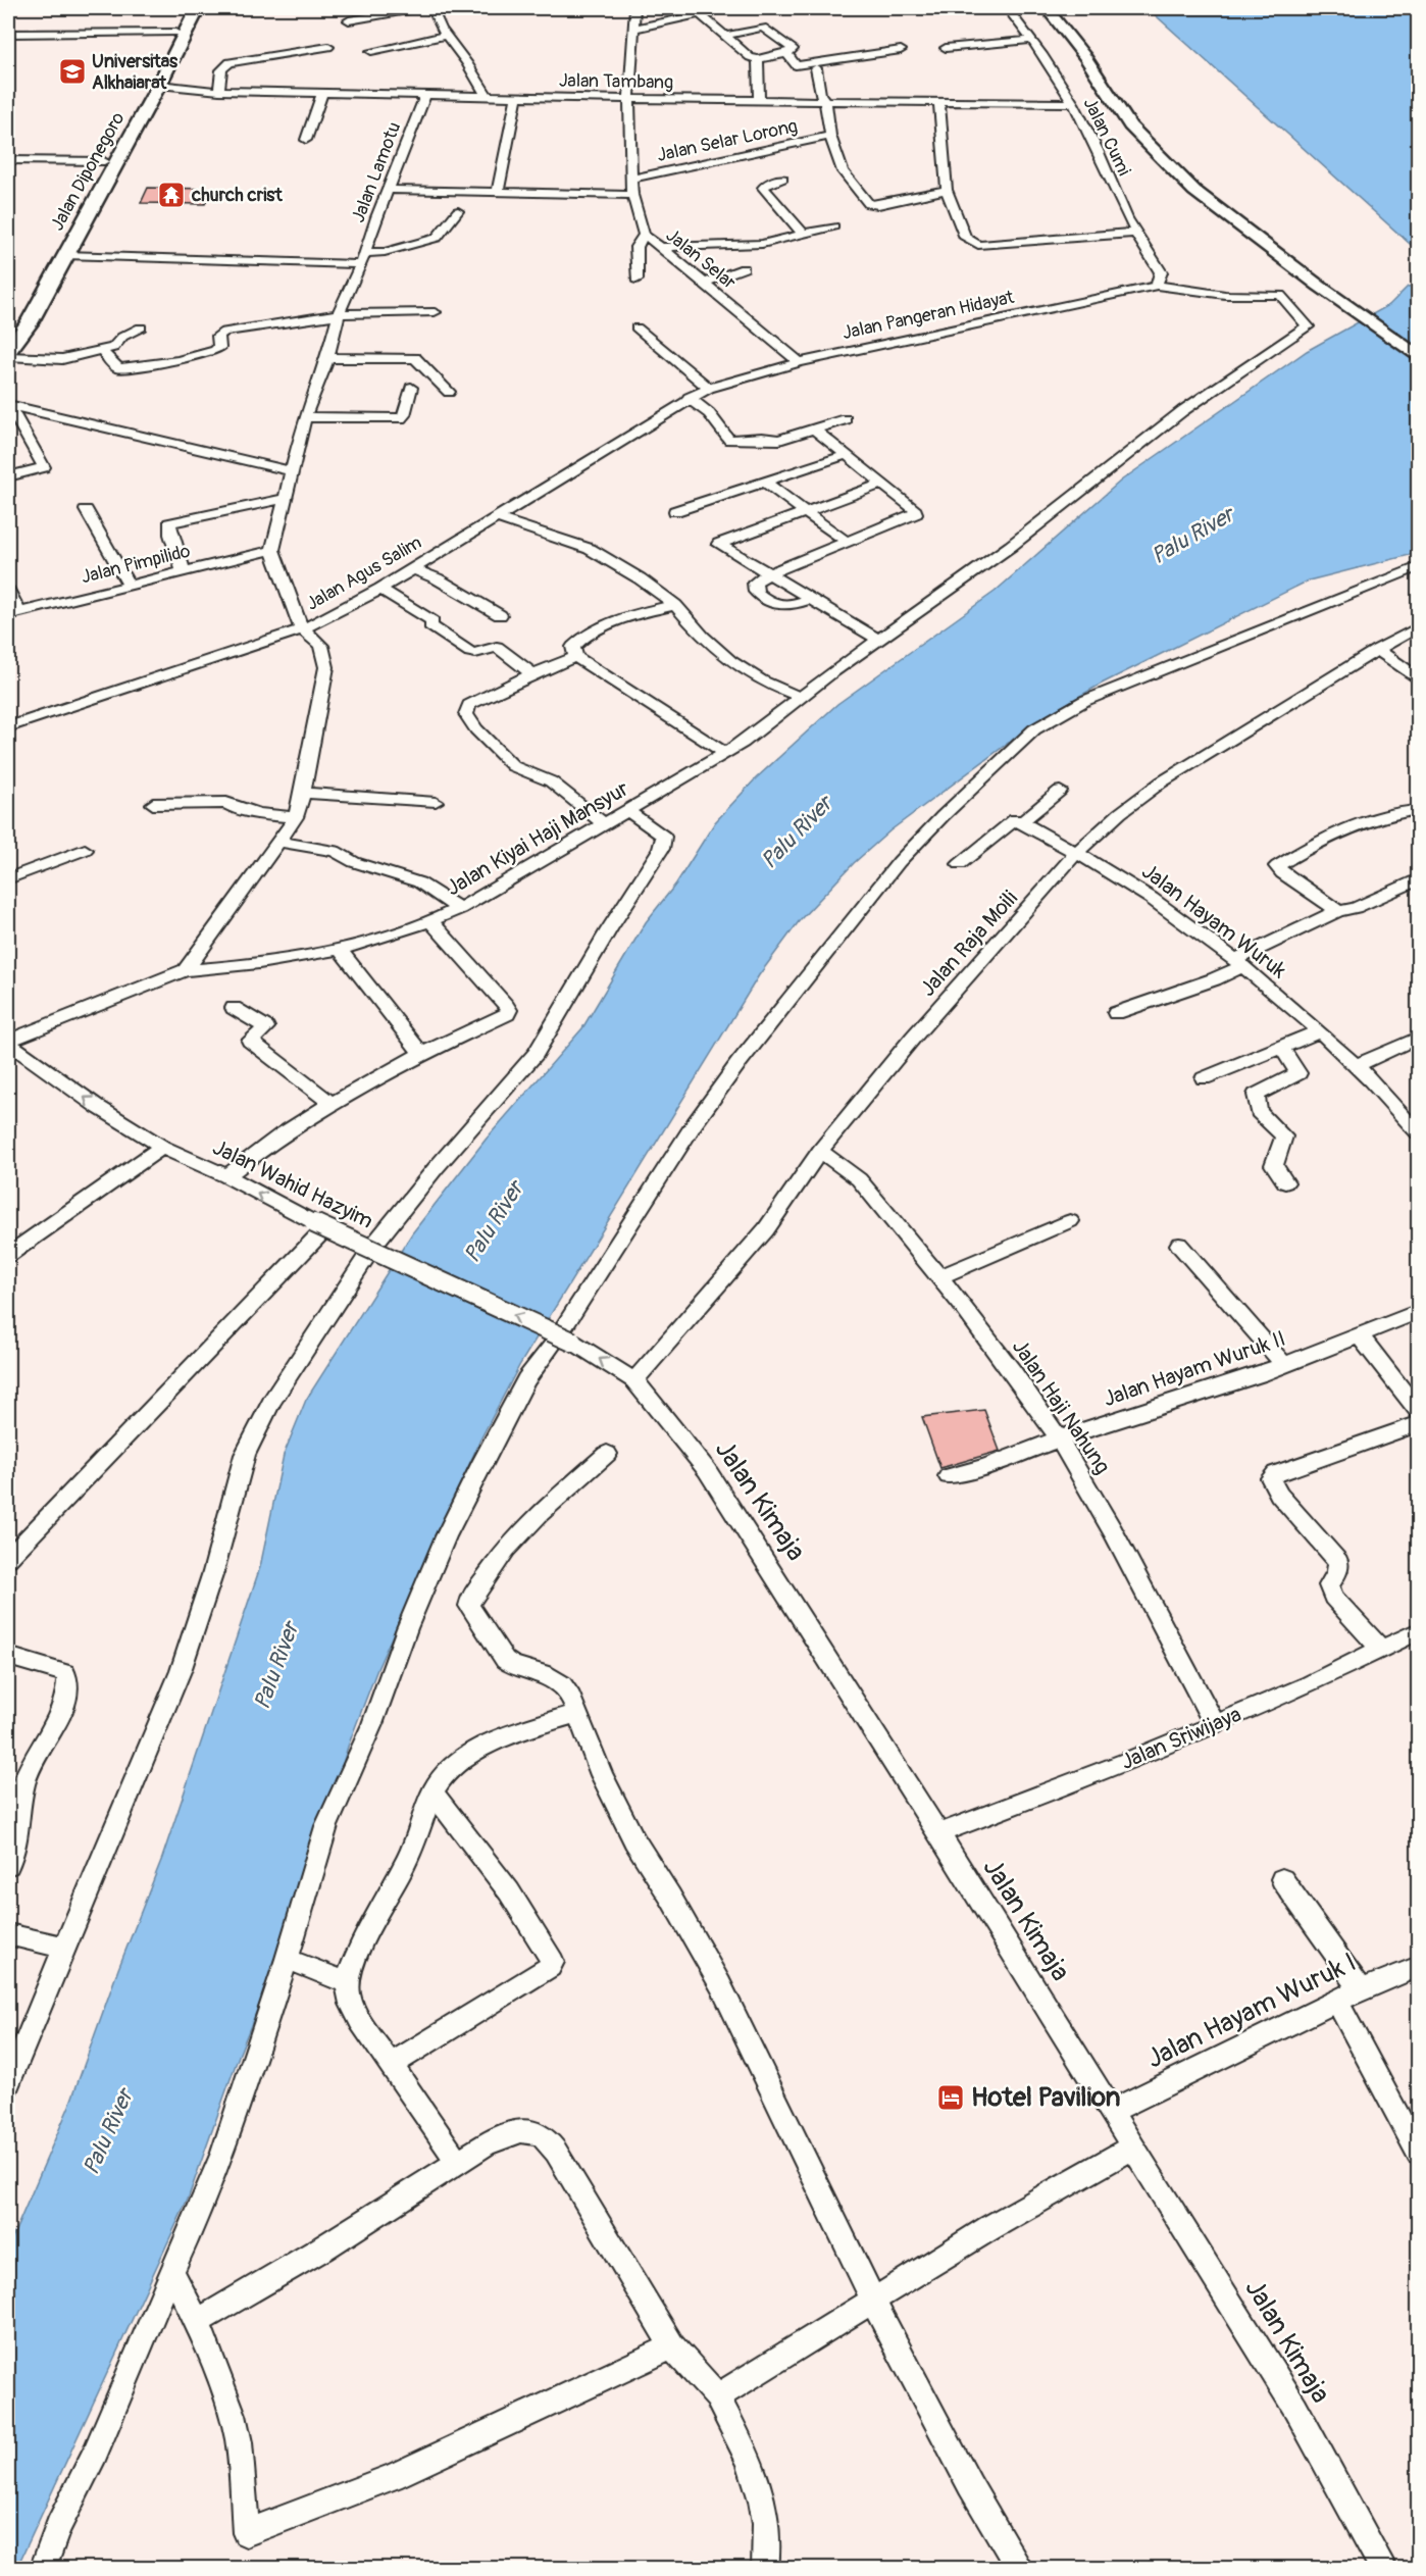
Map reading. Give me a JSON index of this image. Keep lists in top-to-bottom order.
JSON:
{
  "streets": {
    "highway": ["Jalan Diponegoro"],
    "street": [
      "Jalan Tambang",
      "Jalan Cumi",
      "Jalan Selar Lorong",
      "Jalan Lamotu",
      "Jalan Selar",
      "Jalan Pangeran Hidayat",
      "Jalan Pimpilido",
      "Jalan Agus Salim",
      "Jalan Kiyai Haji Mansyur",
      "Jalan Hayam Wuruk",
      "Jalan Raja Moili",
      "Jalan Wahid Hazyim",
      "Jalan Hayam Wuruk II",
      "Jalan Haji Nahung",
      "Jalan Kimaja",
      "Jalan Sriwijaya",
      "Jalan Hayam Wuruk I"
    ]
  },
  "crossings": [
    ["Jalan Tambang", "Jalan Cumi"],
    ["Jalan Tambang", "Jalan Selar Lorong"],
    ["Jalan Tambang", "Jalan Diponegoro"],
    ["Jalan Tambang", "Jalan Lamotu"],
    ["Jalan Tambang", "Jalan Selar"],
    ["Jalan Cumi", "Jalan Pangeran Hidayat"],
    ["Jalan Selar Lorong", "Jalan Selar"],
    ["Jalan Lamotu", "Jalan Pimpilido"],
    ["Jalan Selar", "Jalan Pangeran Hidayat"],
    ["Jalan Pangeran Hidayat", "Jalan Agus Salim"],
    ["Jalan Pangeran Hidayat", "Jalan Kiyai Haji Mansyur"],
    ["Jalan Kiyai Haji Mansyur", "Jalan Wahid Hazyim"],
    ["Jalan Hayam Wuruk", "Jalan Raja Moili"],
    ["Jalan Raja Moili", "Jalan Haji Nahung"],
    ["Jalan Raja Moili", "Jalan Kimaja"],
    ["Jalan Wahid Hazyim", "Jalan Kimaja"],
    ["Jalan Hayam Wuruk II", "Jalan Haji Nahung"],
    ["Jalan Haji Nahung", "Jalan Sriwijaya"],
    ["Jalan Kimaja", "Jalan Sriwijaya"],
    ["Jalan Kimaja", "Jalan Hayam Wuruk I"]
  ],
  "one_way": ["Jalan Wahid Hazyim"],
  "water": ["Palu River"],
  "places": {
    "school or university": ["Universitas Alkhaiarat"],
    "temple": ["church crist"],
    "hotel": ["Hotel Pavilion"]
  }
}
